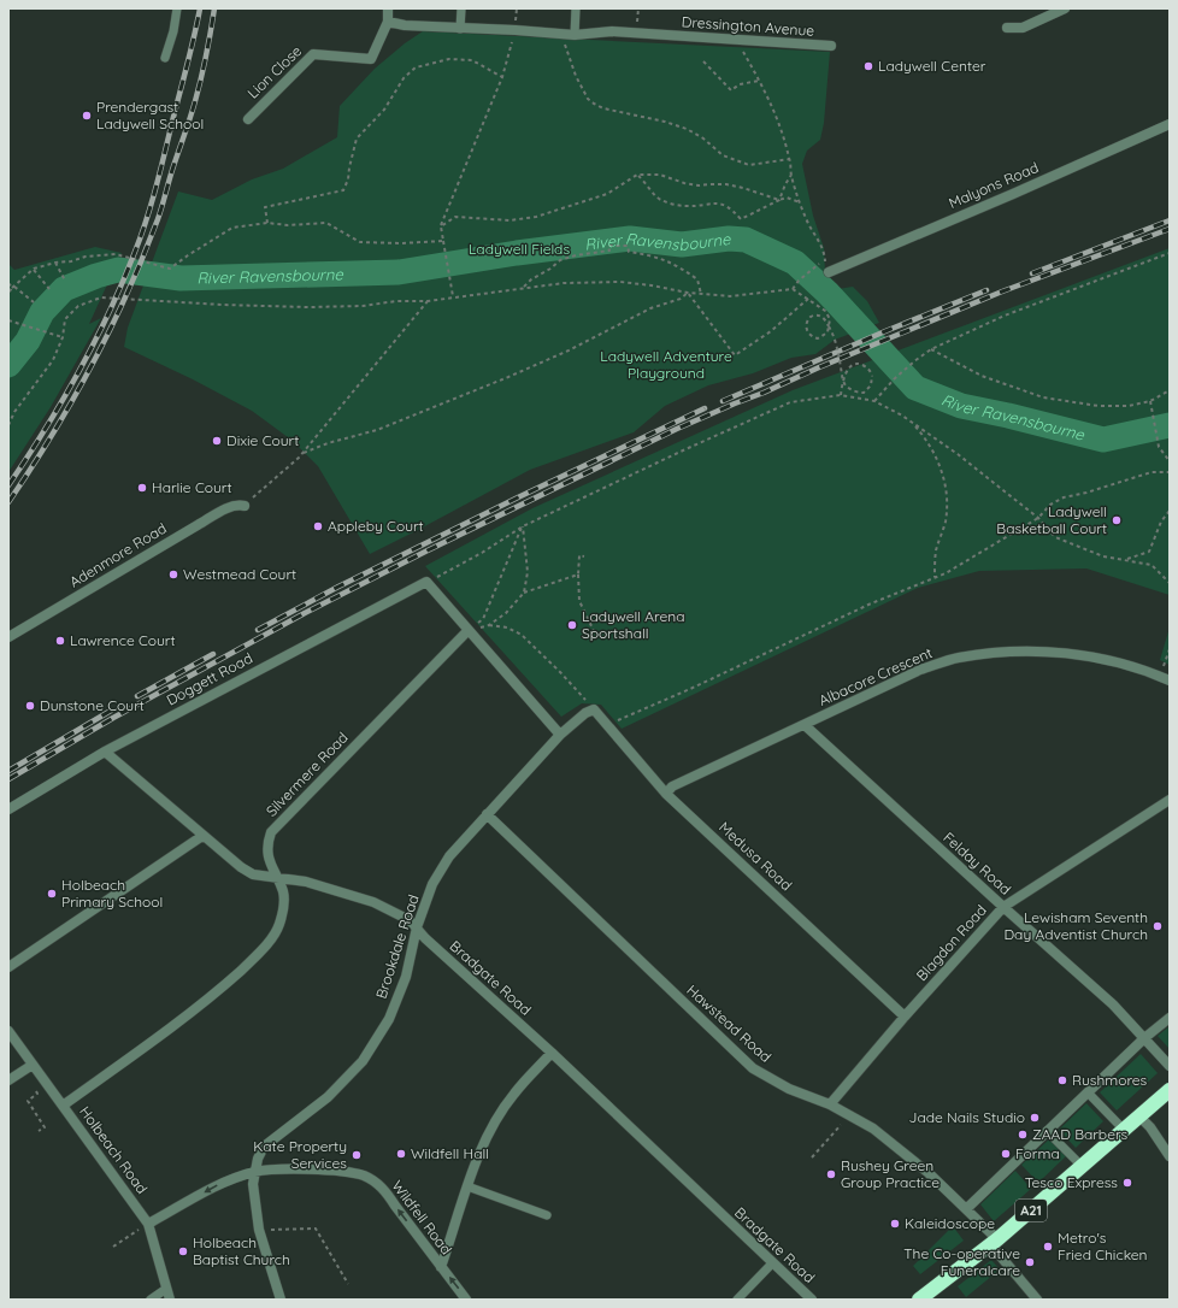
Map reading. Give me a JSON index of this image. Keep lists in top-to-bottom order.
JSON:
{
  "streets": {
    "highway": ["A21"],
    "street": [
      "Dressington Avenue",
      "Lion Close",
      "Malyons Road",
      "Adenmore Road",
      "Albacore Crescent",
      "Doggett Road",
      "Silvermere Road",
      "Medusa Road",
      "Felday Road",
      "Blagdon Road",
      "Brookdale Road",
      "Bradgate Road",
      "Hawstead Road",
      "Holbeach Road",
      "Wildfell Road"
    ]
  },
  "crossings": [
    ["Dressington Avenue", "Lion Close"],
    ["Albacore Crescent", "Medusa Road"],
    ["Albacore Crescent", "Felday Road"],
    ["Doggett Road", "Bradgate Road"],
    ["Silvermere Road", "Bradgate Road"],
    ["Silvermere Road", "Holbeach Road"],
    ["Medusa Road", "Blagdon Road"],
    ["Medusa Road", "Brookdale Road"],
    ["Felday Road", "Blagdon Road"],
    ["Blagdon Road", "Hawstead Road"],
    ["Brookdale Road", "Bradgate Road"],
    ["Brookdale Road", "Hawstead Road"],
    ["Brookdale Road", "Wildfell Road"],
    ["Hawstead Road", "A21"]
  ],
  "one_way": ["Wildfell Road"],
  "water": ["River Ravensbourne"],
  "parks": ["Ladywell Fields", "Ladywell Adventure Playground"],
  "places": [
    "Ladywell Center",
    "Prendergast Ladywell School",
    "Dixie Court",
    "Harlie Court",
    "Ladywell Basketball Court",
    "Appleby Court",
    "Westmead Court",
    "Ladywell Arena Sportshall",
    "Lawrence Court",
    "Dunstone Court",
    "Holbeach Primary School",
    "Lewisham Seventh Day Adventist Church",
    "Rushmores",
    "Jade Nails Studio",
    "ZAAD Barbers",
    "Wildfell Hall",
    "Forma",
    "Kate Property Services",
    "Rushey Green Group Practice",
    "Tesco Express",
    "Kaleidoscope",
    "Metro's Fried Chicken",
    "Holbeach Baptist Church",
    "The Co-operative Funeralcare"
  ]
}
